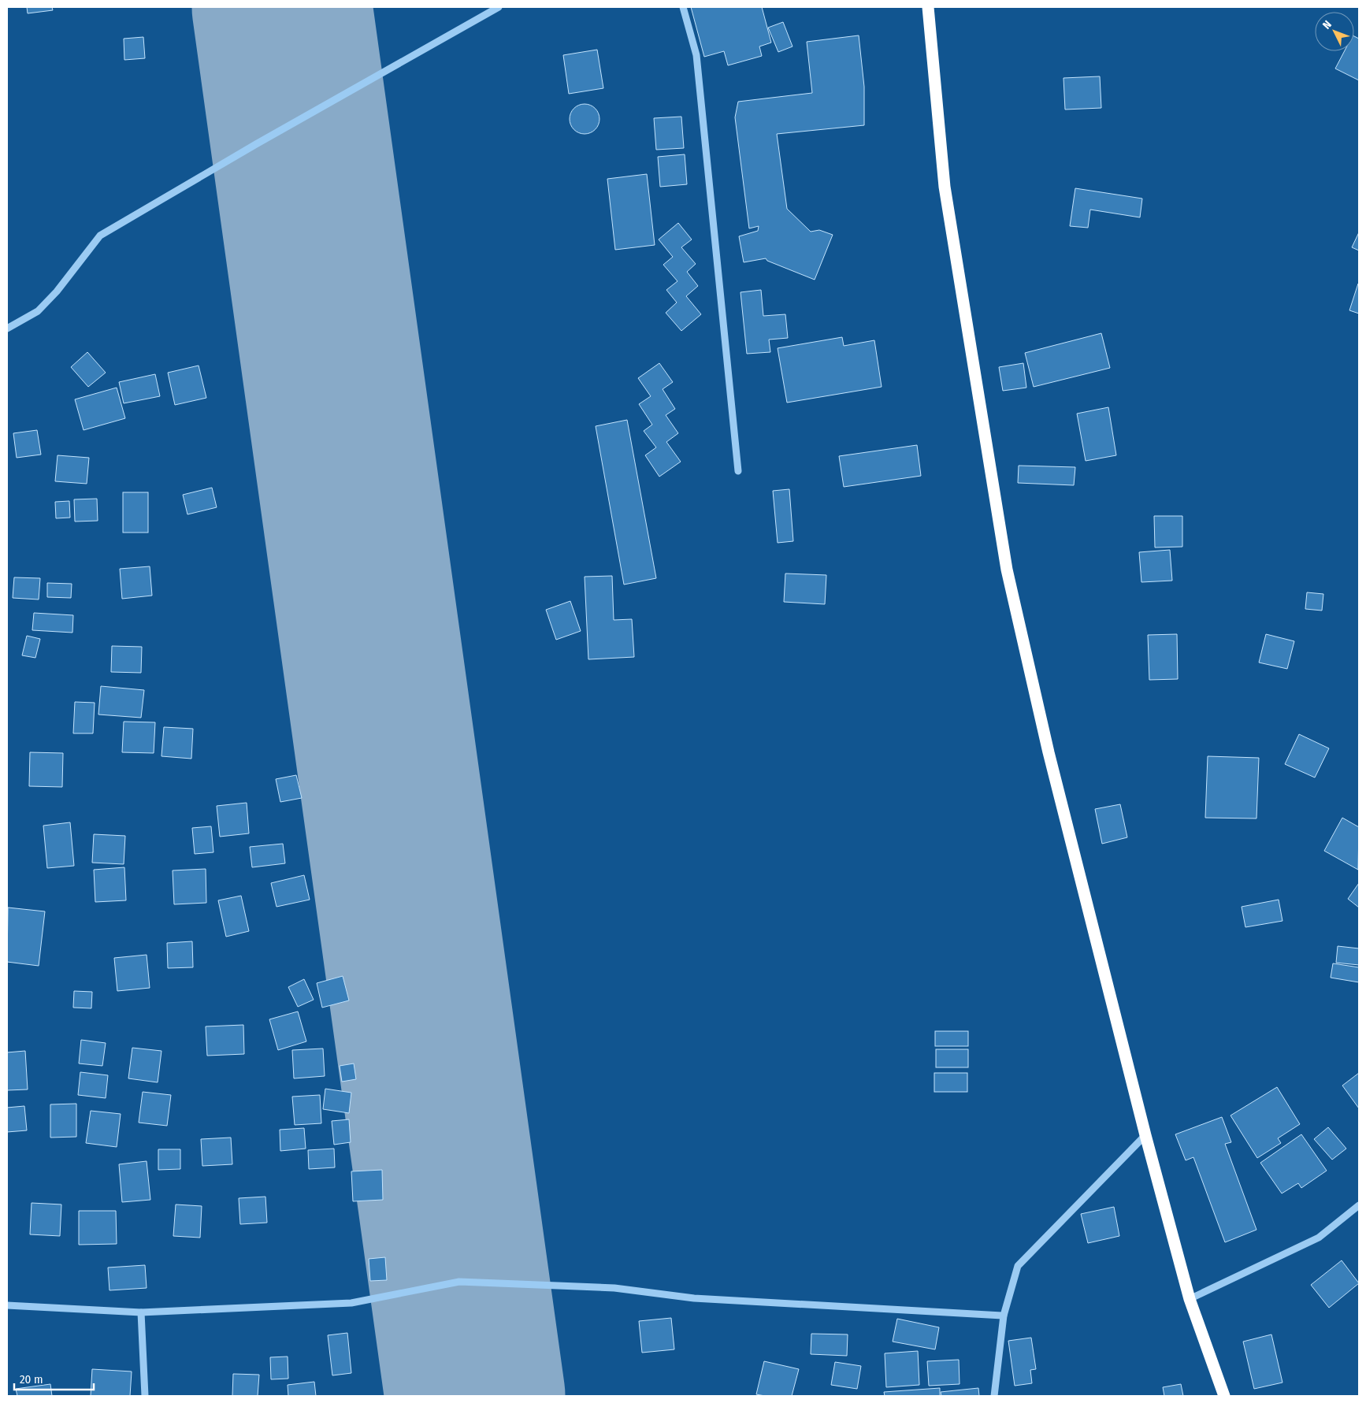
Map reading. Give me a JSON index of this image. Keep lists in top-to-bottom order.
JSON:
{
  "scale_bar": "20 m",
  "north": "top left"
}
